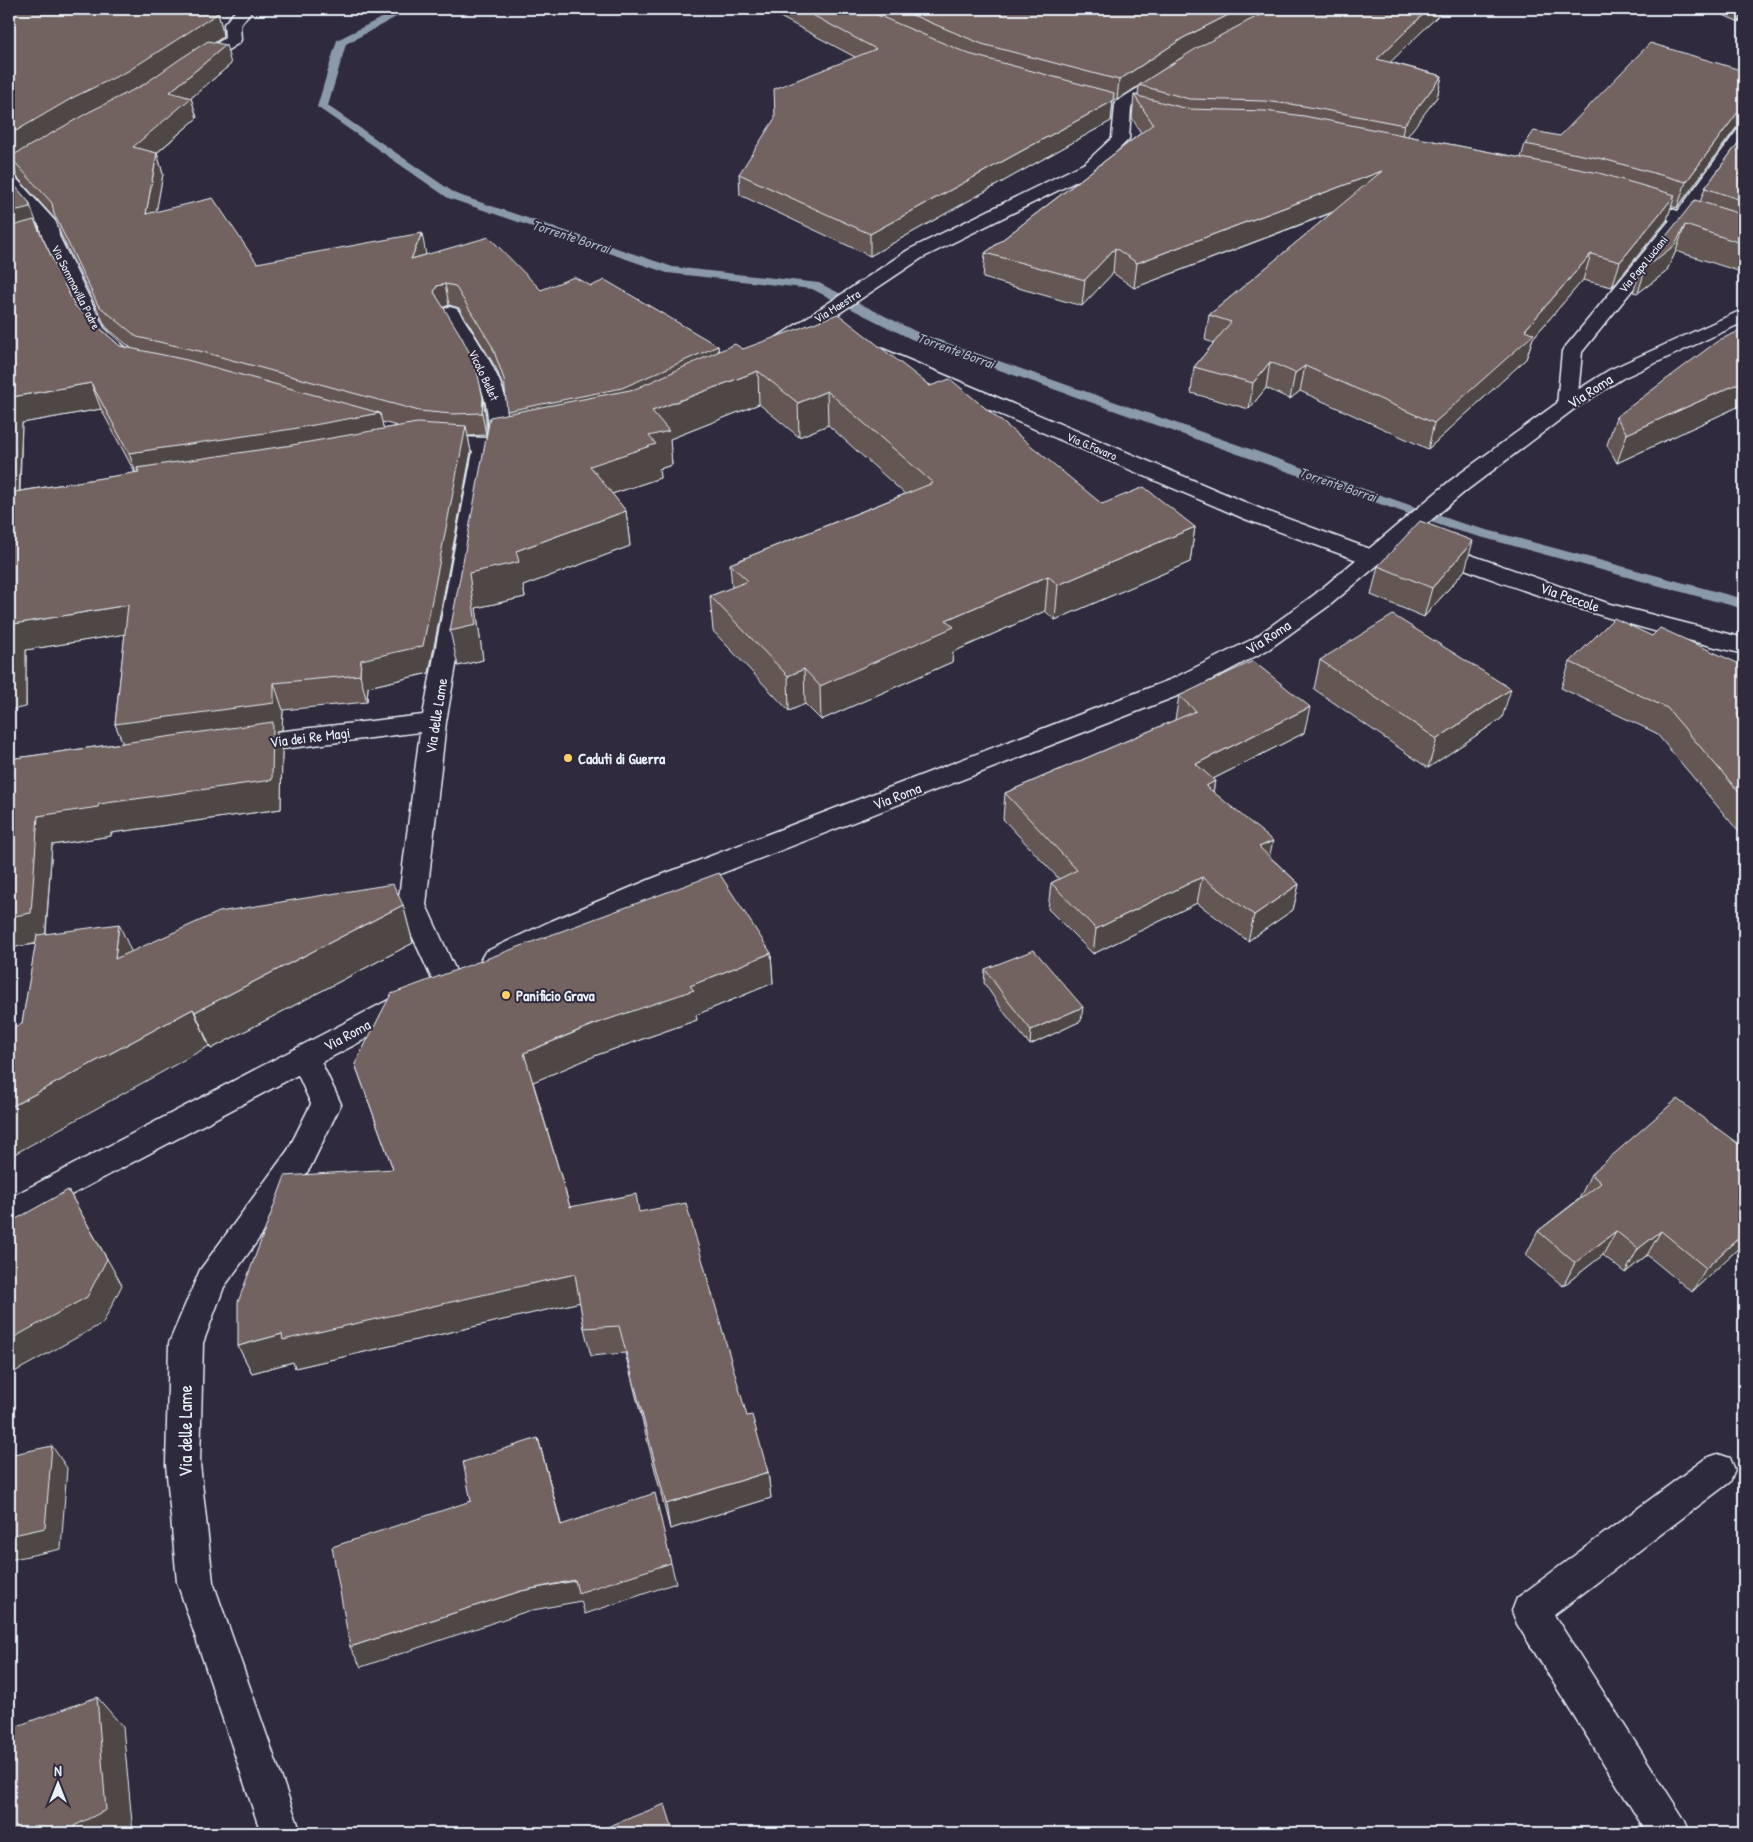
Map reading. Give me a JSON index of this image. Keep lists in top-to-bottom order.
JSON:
{
  "streets": {
    "street": [
      "Via Papa Luciani",
      "Via Sommavilla Padre",
      "Via Maestra",
      "Vicolo Bellet",
      "Via Roma",
      "Via G.Favaro",
      "Via Peccole",
      "Via delle Lame",
      "Via dei Re Magi"
    ]
  },
  "crossings": [
    ["Via Papa Luciani", "Via Roma"],
    ["Via Maestra", "Via G.Favaro"],
    ["Vicolo Bellet", "Via delle Lame"],
    ["Via Roma", "Via G.Favaro"],
    ["Via Roma", "Via Peccole"],
    ["Via Roma", "Via delle Lame"],
    ["Via delle Lame", "Via dei Re Magi"]
  ],
  "water": ["Torrente Borrai"],
  "places": ["Caduti di Guerra", "Panificio Grava"],
  "north": "top"
}
